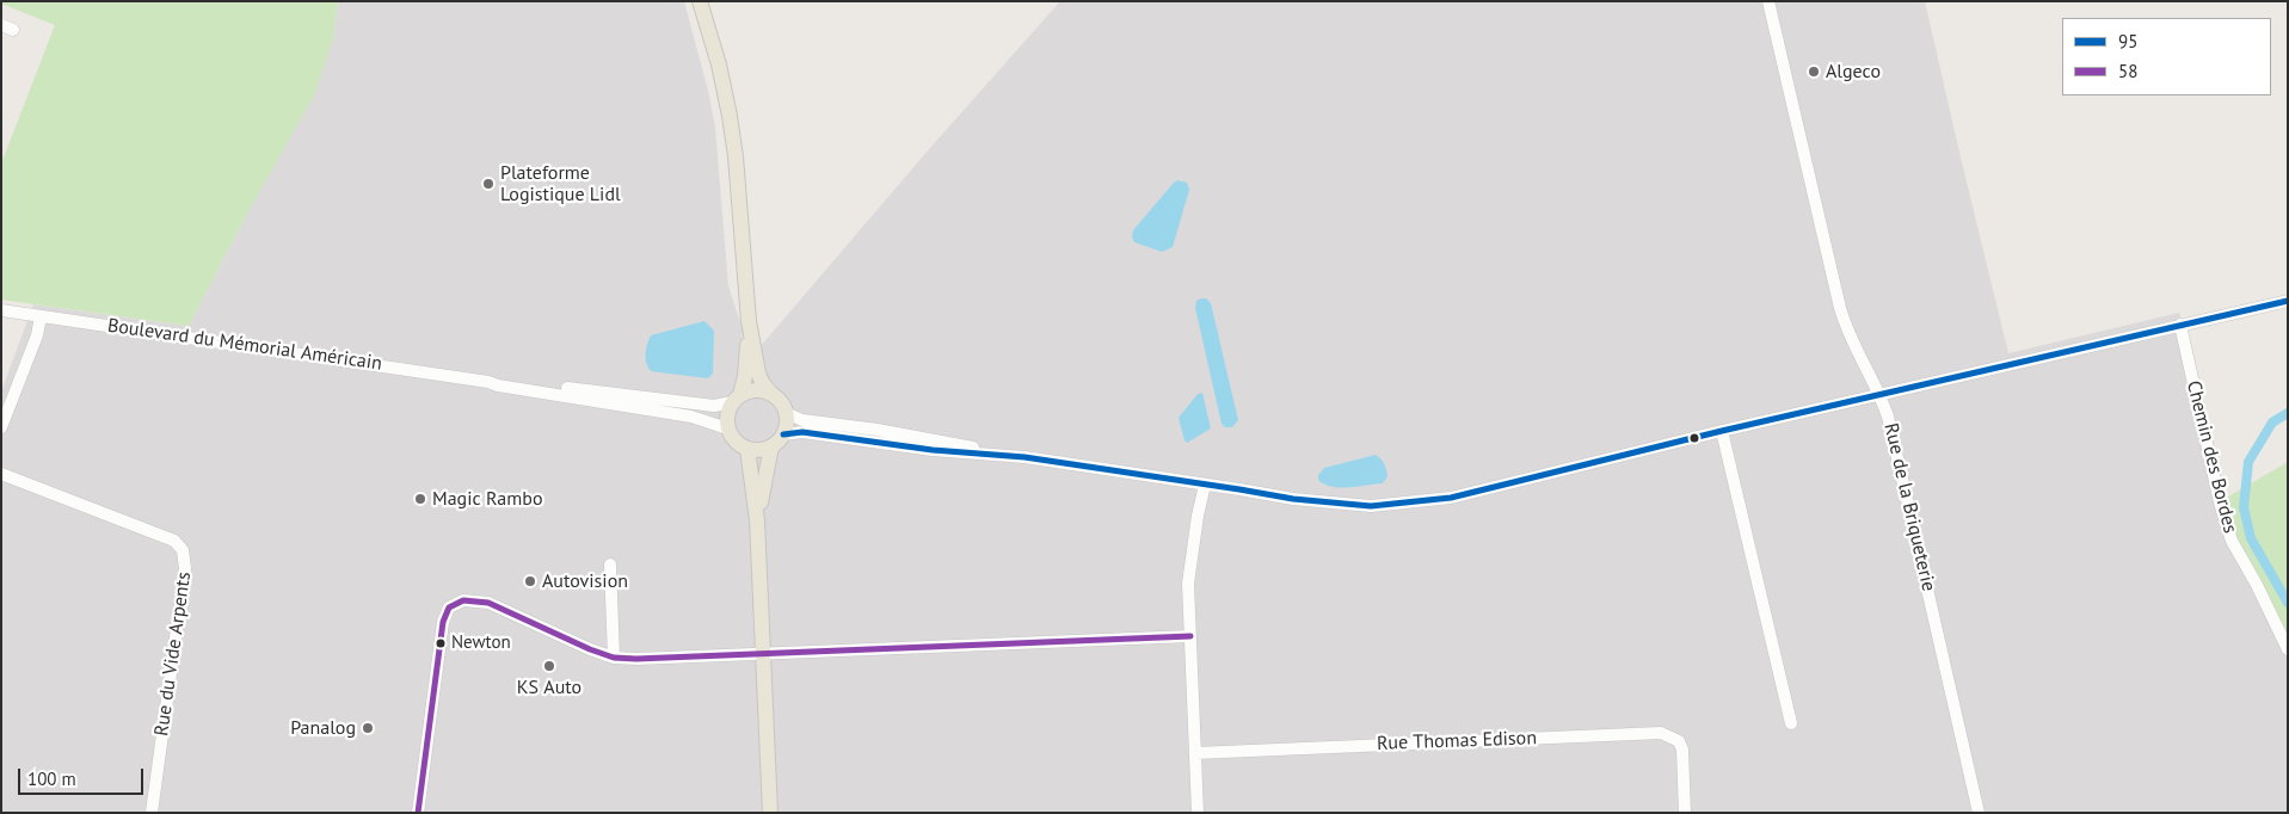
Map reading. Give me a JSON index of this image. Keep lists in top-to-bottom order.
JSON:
{
  "streets": {
    "street": [
      "Boulevard du Mémorial Américain",
      "Chemin des Bordes",
      "Rue de la Briqueterie",
      "Rue du Vide Arpents",
      "Rue Thomas Edison"
    ]
  },
  "places": [
    "Algeco",
    "Plateforme Logistique Lidl",
    "Magic Rambo",
    "Autovision",
    "Newton",
    "KS Auto",
    "Panalog"
  ],
  "lines": ["transit line 95", "transit line 58"],
  "legend": ["95", "58"],
  "scale_bar": "100 m"
}
